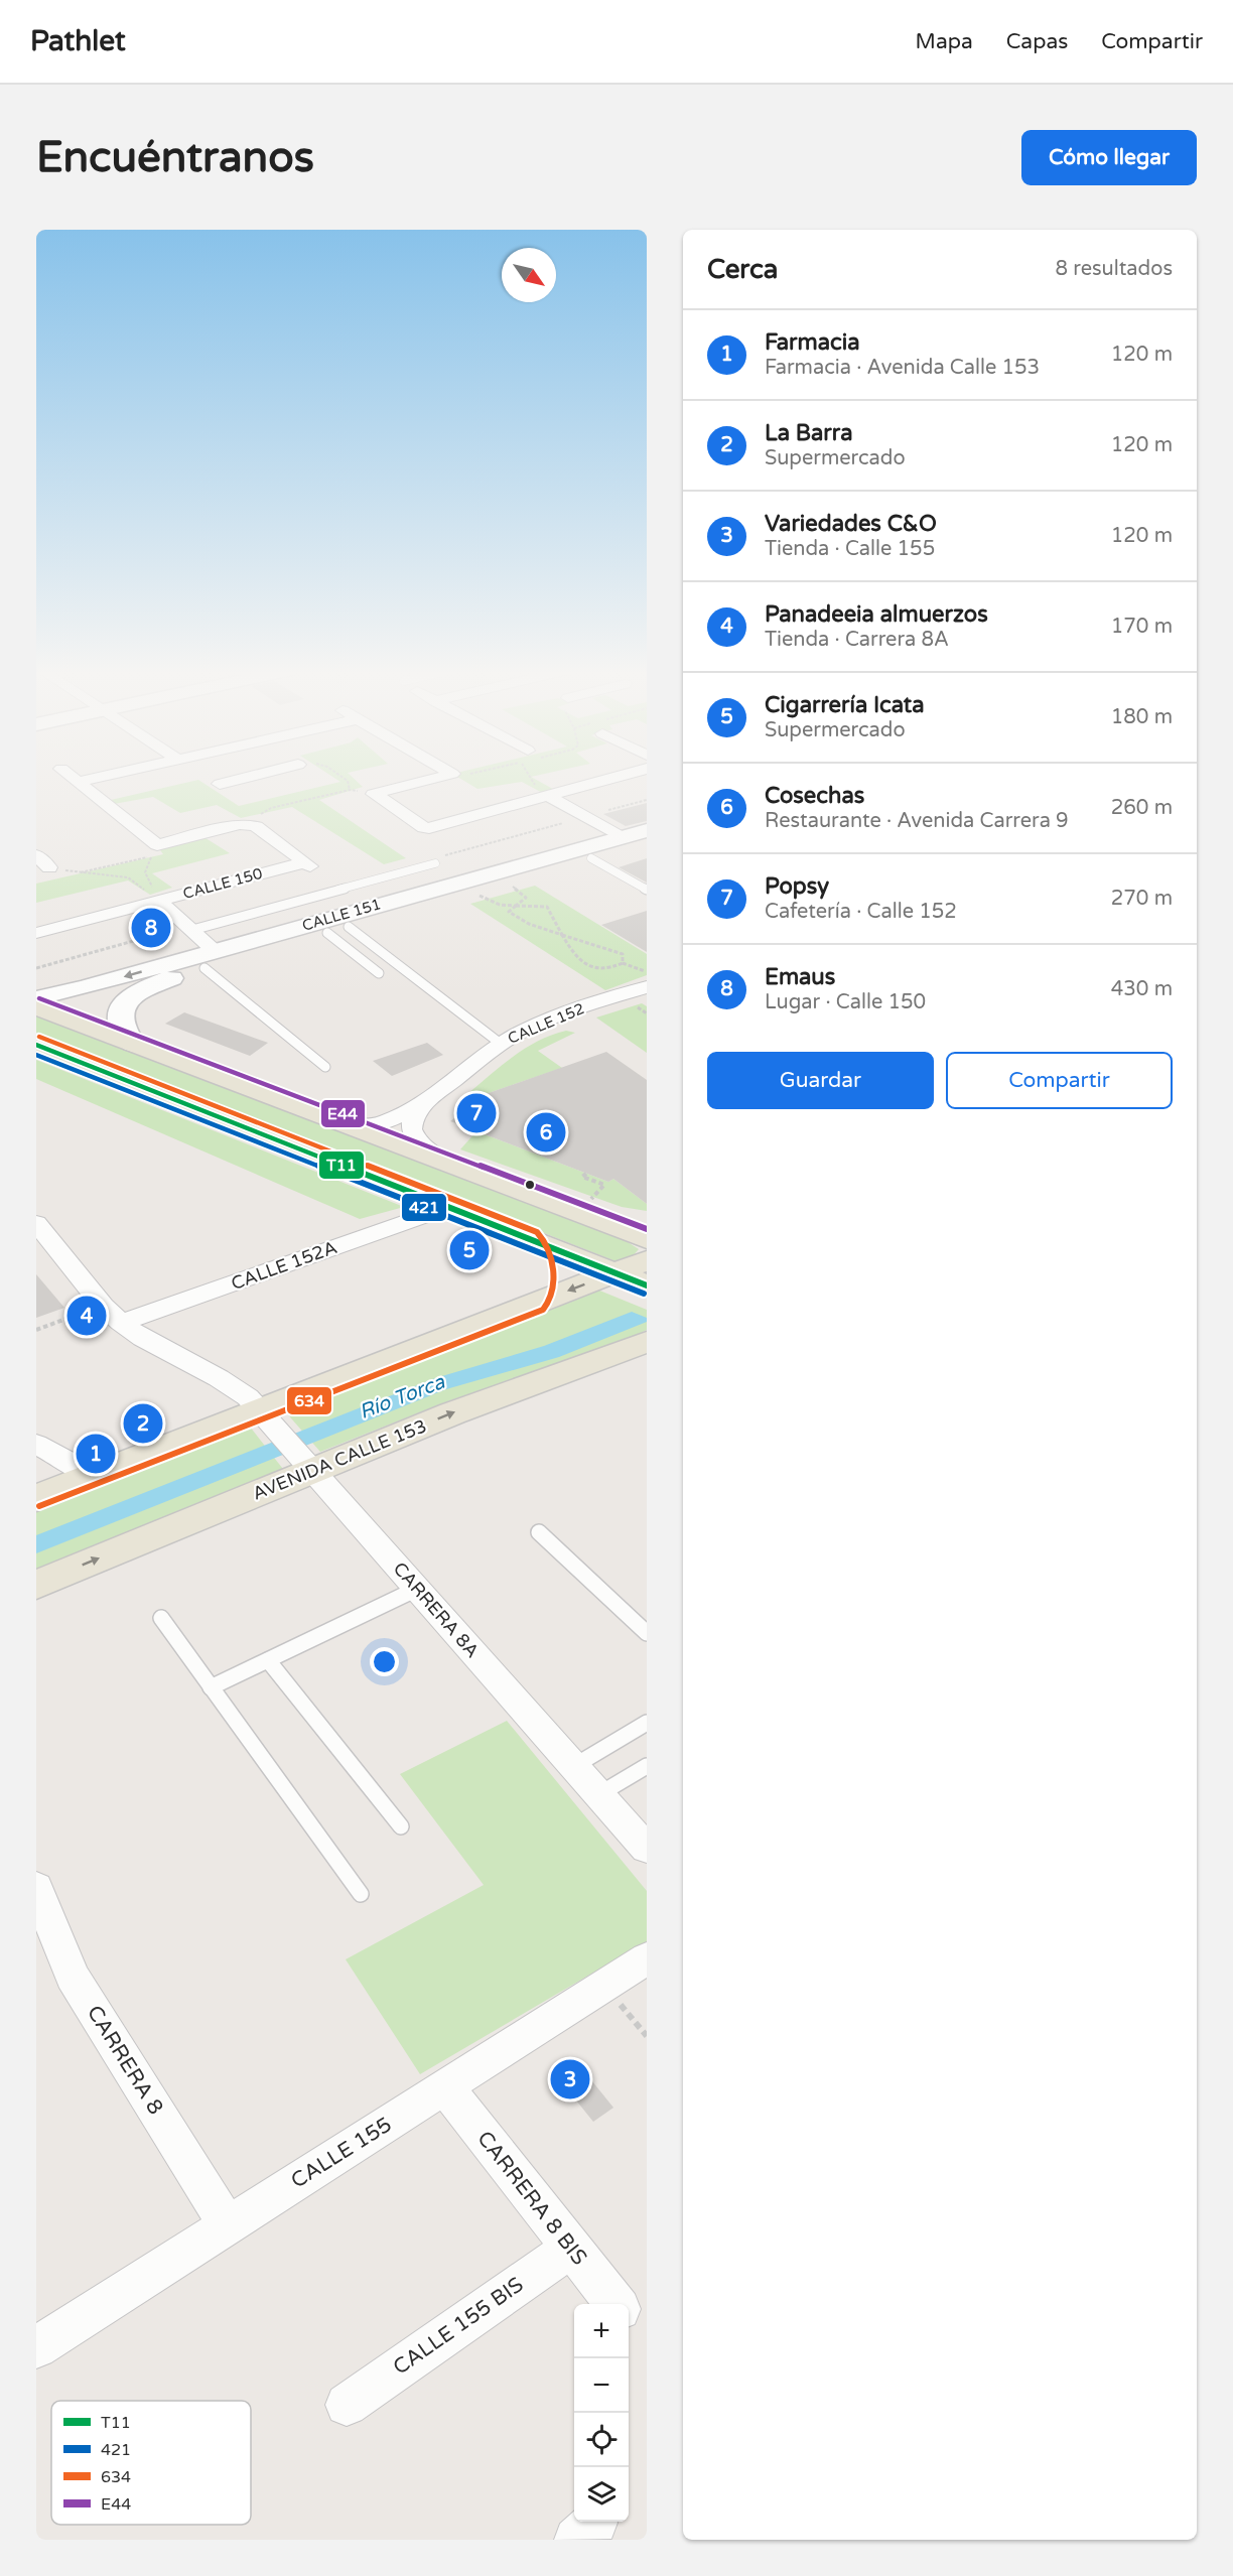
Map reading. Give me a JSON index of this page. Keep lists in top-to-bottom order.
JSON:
{
  "streets": {
    "main road": ["AVENIDA CALLE 153"],
    "street": [
      "CALLE 150",
      "CALLE 151",
      "CALLE 152",
      "CALLE 152A",
      "CARRERA 8A",
      "CARRERA 8",
      "CALLE 155",
      "CARRERA 8 BIS",
      "CALLE 155 BIS"
    ]
  },
  "crossings": [
    ["CALLE 152A", "CARRERA 8A"],
    ["AVENIDA CALLE 153", "CARRERA 8A"],
    ["CARRERA 8", "CALLE 155"],
    ["CALLE 155", "CARRERA 8 BIS"],
    ["CARRERA 8 BIS", "CALLE 155 BIS"]
  ],
  "water": ["Río Torca"],
  "lines": [
    "transit line E44",
    "transit line 634",
    "transit line T11",
    "transit line 421"
  ],
  "legend": [
    "T11",
    "421",
    "634",
    "E44"
  ],
  "north": "bottom right",
  "page": {
    "header": "Pathlet",
    "nav": ["Mapa", "Capas", "Compartir"],
    "buttons": [
      "Cómo llegar",
      ["Guardar", "Compartir"]
    ],
    "title": "Encuéntranos",
    "heading": ["Cerca", "8 resultados"],
    "list": [
      {
        "mark": "1",
        "name": "Farmacia",
        "note": "Farmacia · Avenida Calle 153",
        "value": "120 m"
      },
      {
        "mark": "2",
        "name": "La Barra",
        "note": "Supermercado",
        "value": "120 m"
      },
      {
        "mark": "3",
        "name": "Variedades C&O",
        "note": "Tienda · Calle 155",
        "value": "120 m"
      },
      {
        "mark": "4",
        "name": "Panadeeia almuerzos",
        "note": "Tienda · Carrera 8A",
        "value": "170 m"
      },
      {
        "mark": "5",
        "name": "Cigarrería Icata",
        "note": "Supermercado",
        "value": "180 m"
      },
      {
        "mark": "6",
        "name": "Cosechas",
        "note": "Restaurante · Avenida Carrera 9",
        "value": "260 m"
      },
      {
        "mark": "7",
        "name": "Popsy",
        "note": "Cafetería · Calle 152",
        "value": "270 m"
      },
      {
        "mark": "8",
        "name": "Emaus",
        "note": "Lugar · Calle 150",
        "value": "430 m"
      }
    ],
    "pins": [
      "8",
      "7",
      "6",
      "5",
      "4",
      "2",
      "1",
      "3"
    ],
    "map_buttons": ["+", "−"]
  }
}
